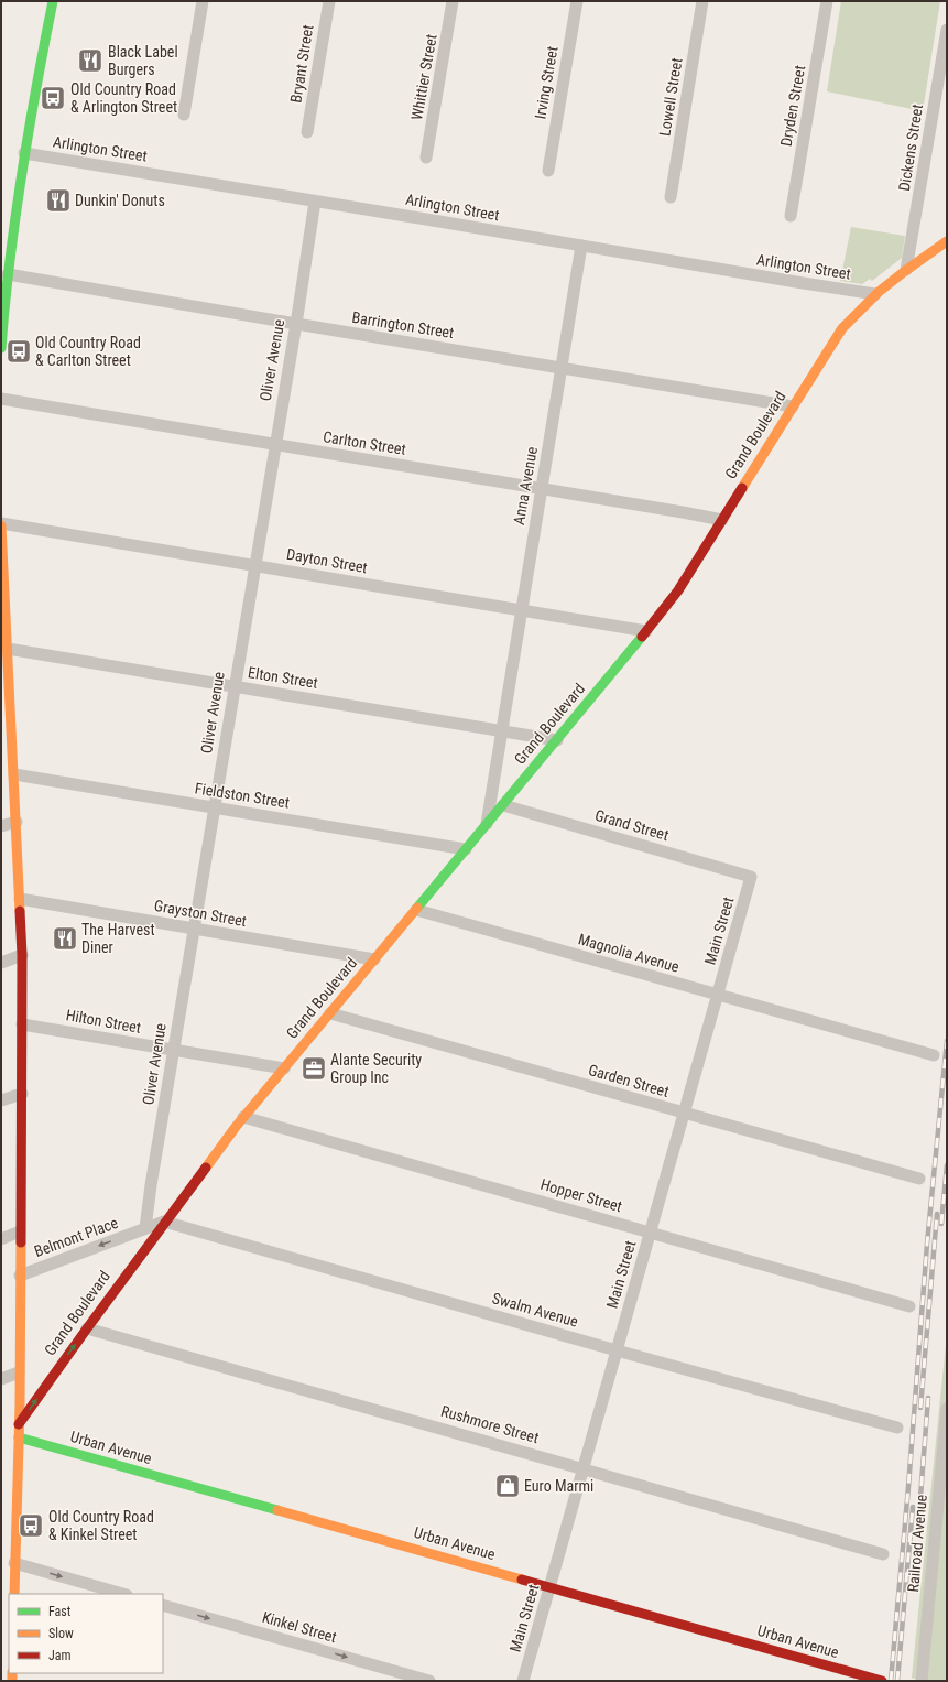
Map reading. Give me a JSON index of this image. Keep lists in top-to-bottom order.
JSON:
{
  "streets": {
    "street": [
      "Bryant Street",
      "Whittier Street",
      "Irving Street",
      "Lowell Street",
      "Dryden Street",
      "Dickens Street",
      "Arlington Street",
      "Barrington Street",
      "Oliver Avenue",
      "Grand Boulevard",
      "Carlton Street",
      "Anna Avenue",
      "Dayton Street",
      "Elton Street",
      "Fieldston Street",
      "Grand Street",
      "Grayston Street",
      "Main Street",
      "Magnolia Avenue",
      "Hilton Street",
      "Garden Street",
      "Hopper Street",
      "Belmont Place",
      "Swalm Avenue",
      "Rushmore Street",
      "Urban Avenue",
      "Railroad Avenue",
      "Kinkel Street"
    ]
  },
  "crossings": [
    ["Dickens Street", "Grand Boulevard"],
    ["Arlington Street", "Oliver Avenue"],
    ["Arlington Street", "Grand Boulevard"],
    ["Arlington Street", "Anna Avenue"],
    ["Barrington Street", "Oliver Avenue"],
    ["Barrington Street", "Grand Boulevard"],
    ["Barrington Street", "Anna Avenue"],
    ["Oliver Avenue", "Carlton Street"],
    ["Oliver Avenue", "Dayton Street"],
    ["Oliver Avenue", "Elton Street"],
    ["Oliver Avenue", "Fieldston Street"],
    ["Oliver Avenue", "Grayston Street"],
    ["Oliver Avenue", "Hilton Street"],
    ["Oliver Avenue", "Belmont Place"],
    ["Grand Boulevard", "Carlton Street"],
    ["Grand Boulevard", "Anna Avenue"],
    ["Grand Boulevard", "Dayton Street"],
    ["Grand Boulevard", "Fieldston Street"],
    ["Grand Boulevard", "Grand Street"],
    ["Grand Boulevard", "Grayston Street"],
    ["Grand Boulevard", "Magnolia Avenue"],
    ["Grand Boulevard", "Hilton Street"],
    ["Grand Boulevard", "Garden Street"],
    ["Grand Boulevard", "Hopper Street"],
    ["Grand Boulevard", "Swalm Avenue"],
    ["Grand Boulevard", "Rushmore Street"],
    ["Carlton Street", "Anna Avenue"],
    ["Anna Avenue", "Dayton Street"],
    ["Anna Avenue", "Elton Street"],
    ["Grand Street", "Main Street"],
    ["Main Street", "Magnolia Avenue"],
    ["Main Street", "Garden Street"],
    ["Main Street", "Hopper Street"],
    ["Main Street", "Swalm Avenue"],
    ["Main Street", "Rushmore Street"],
    ["Main Street", "Urban Avenue"]
  ],
  "one_way": ["Belmont Place", "Kinkel Street"],
  "places": {
    "restaurant": ["Black Label Burgers", "Dunkin' Donuts", "The Harvest Diner"],
    "bus stop": ["Old Country Road & Arlington Street", "Old Country Road & Carlton Street", "Old Country Road & Kinkel Street"],
    "office": ["Alante Security Group Inc"],
    "shop": ["Euro Marmi"]
  },
  "legend": ["Fast", "Slow", "Jam"]
}
